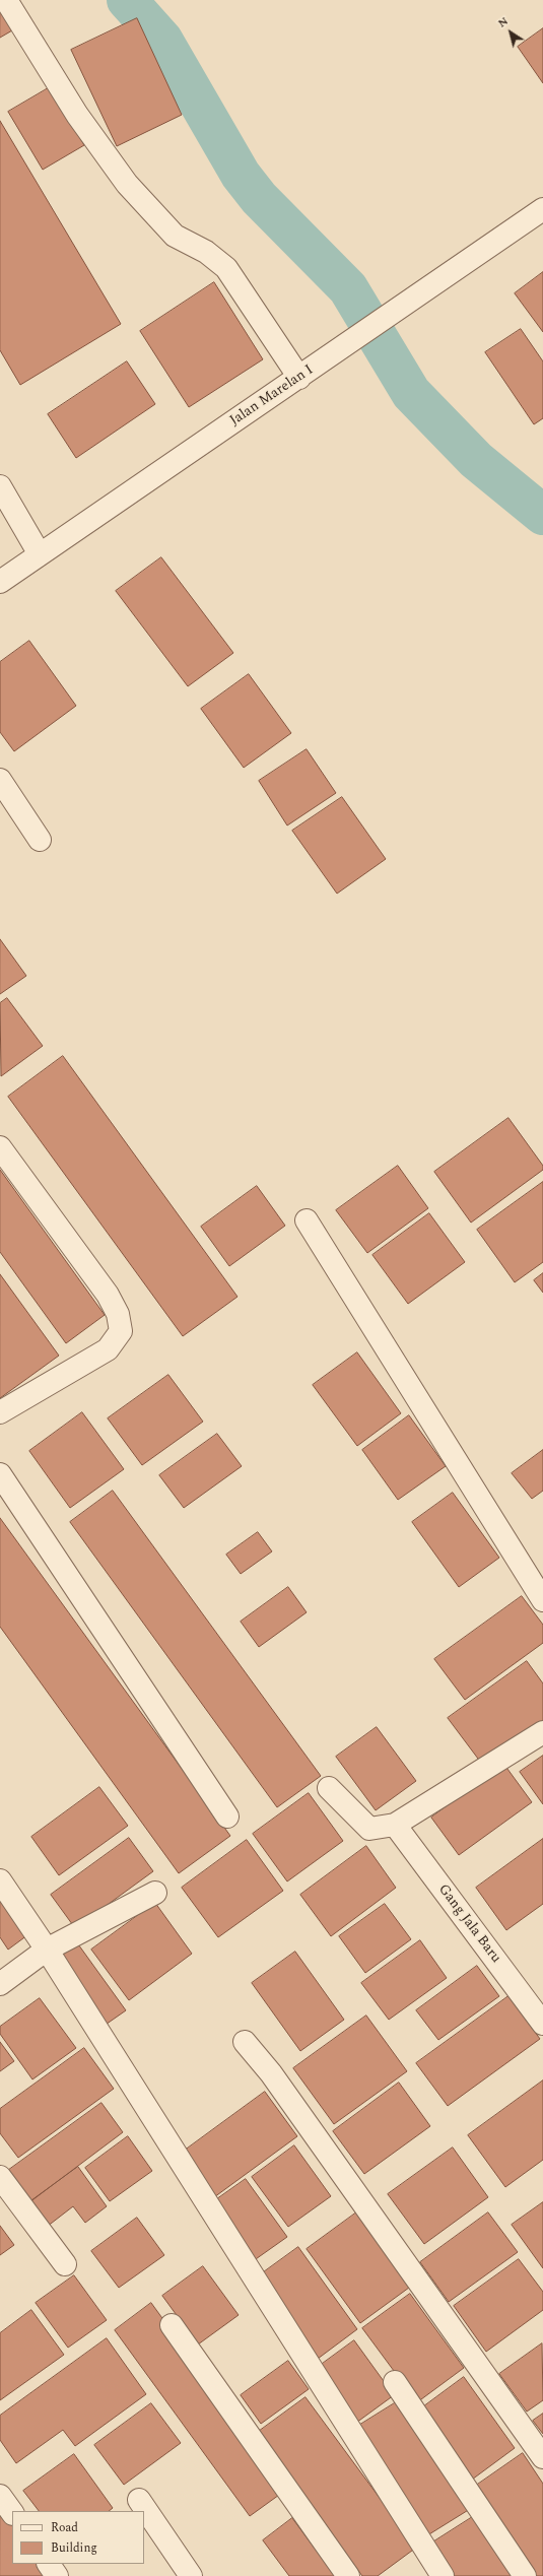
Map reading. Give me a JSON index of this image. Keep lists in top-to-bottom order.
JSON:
{
  "streets": {
    "street": ["Jalan Marelan I", "Gang Jala Baru"]
  },
  "legend": ["Road", "Building"],
  "north": "top left"
}
